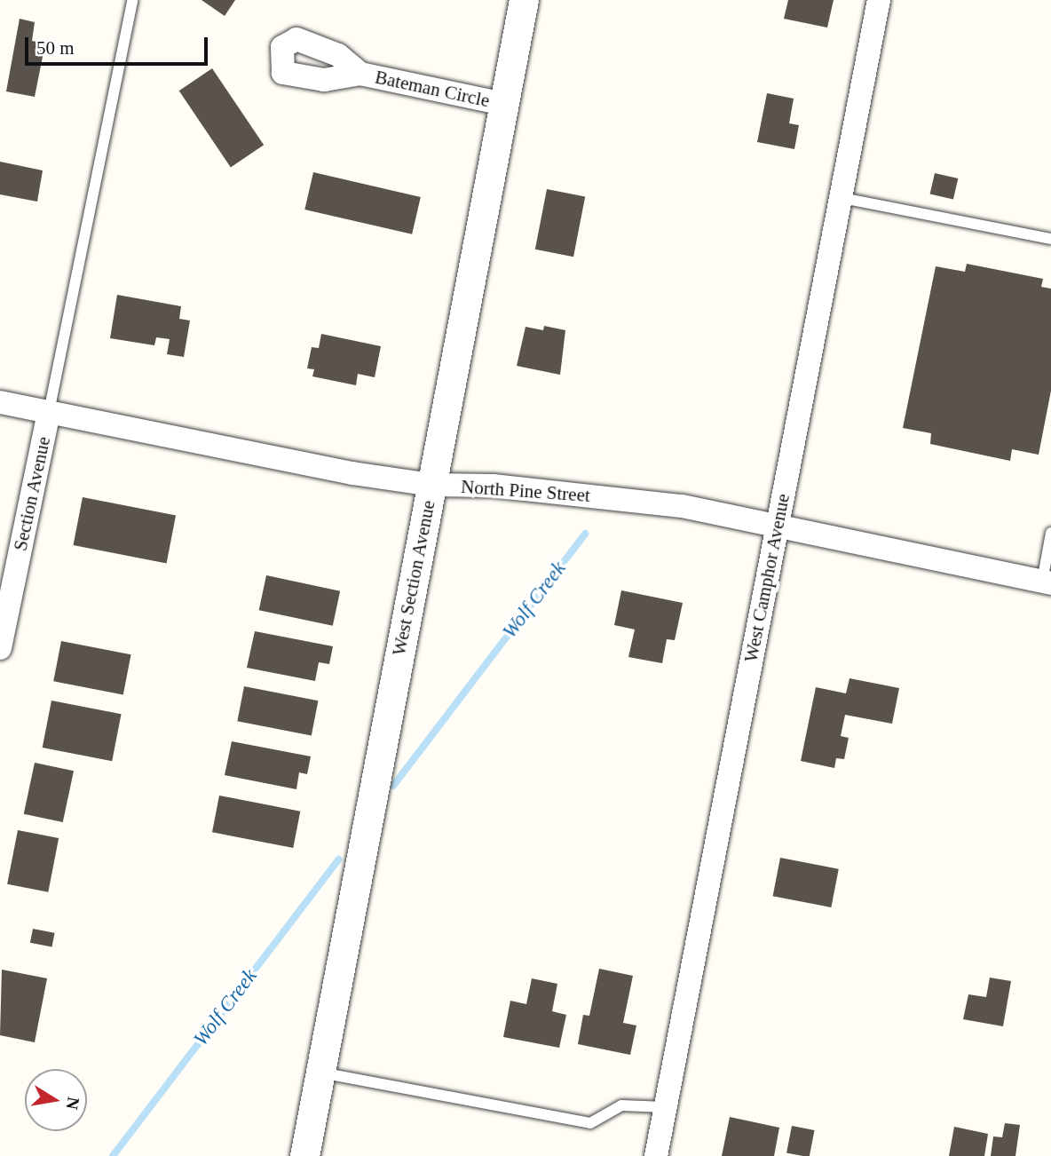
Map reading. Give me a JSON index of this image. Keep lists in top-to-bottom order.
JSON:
{
  "streets": {
    "street": [
      "Bateman Circle",
      "North Pine Street",
      "Section Avenue",
      "West Section Avenue",
      "West Camphor Avenue"
    ]
  },
  "crossings": [
    ["Bateman Circle", "West Section Avenue"],
    ["North Pine Street", "Section Avenue"],
    ["North Pine Street", "West Section Avenue"],
    ["North Pine Street", "West Camphor Avenue"]
  ],
  "water": ["Wolf Creek"],
  "scale_bar": "50 m",
  "north": "right"
}
